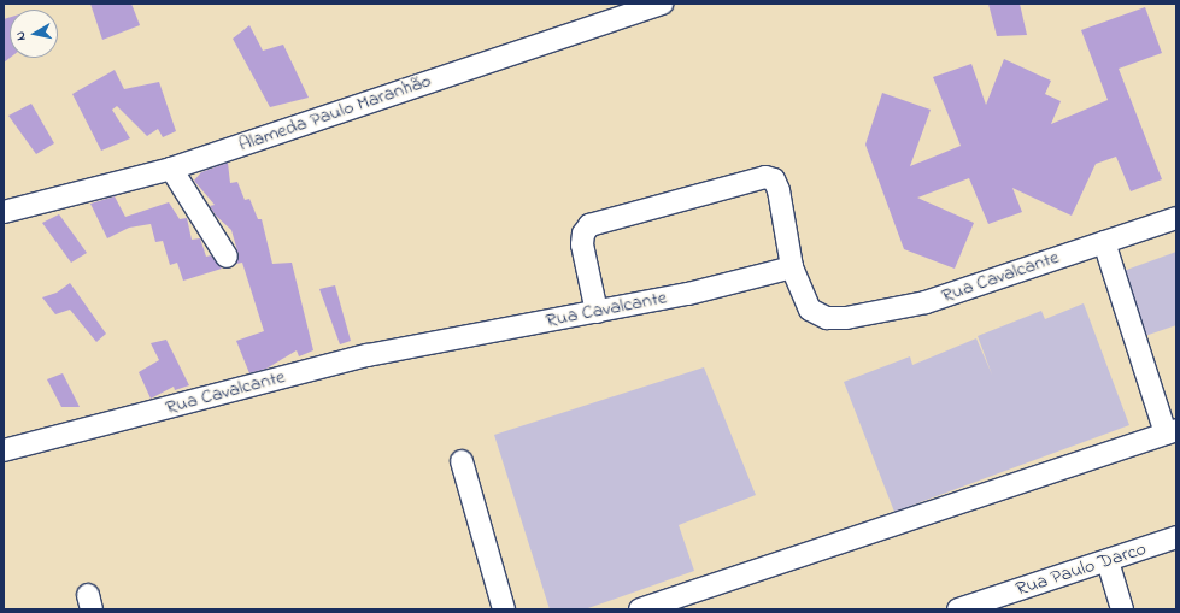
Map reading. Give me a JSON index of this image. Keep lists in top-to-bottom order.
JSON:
{
  "streets": {
    "street": ["Alameda Paulo Maranhão", "Rua Cavalcante", "Rua Paulo Darco"]
  },
  "north": "left"
}
